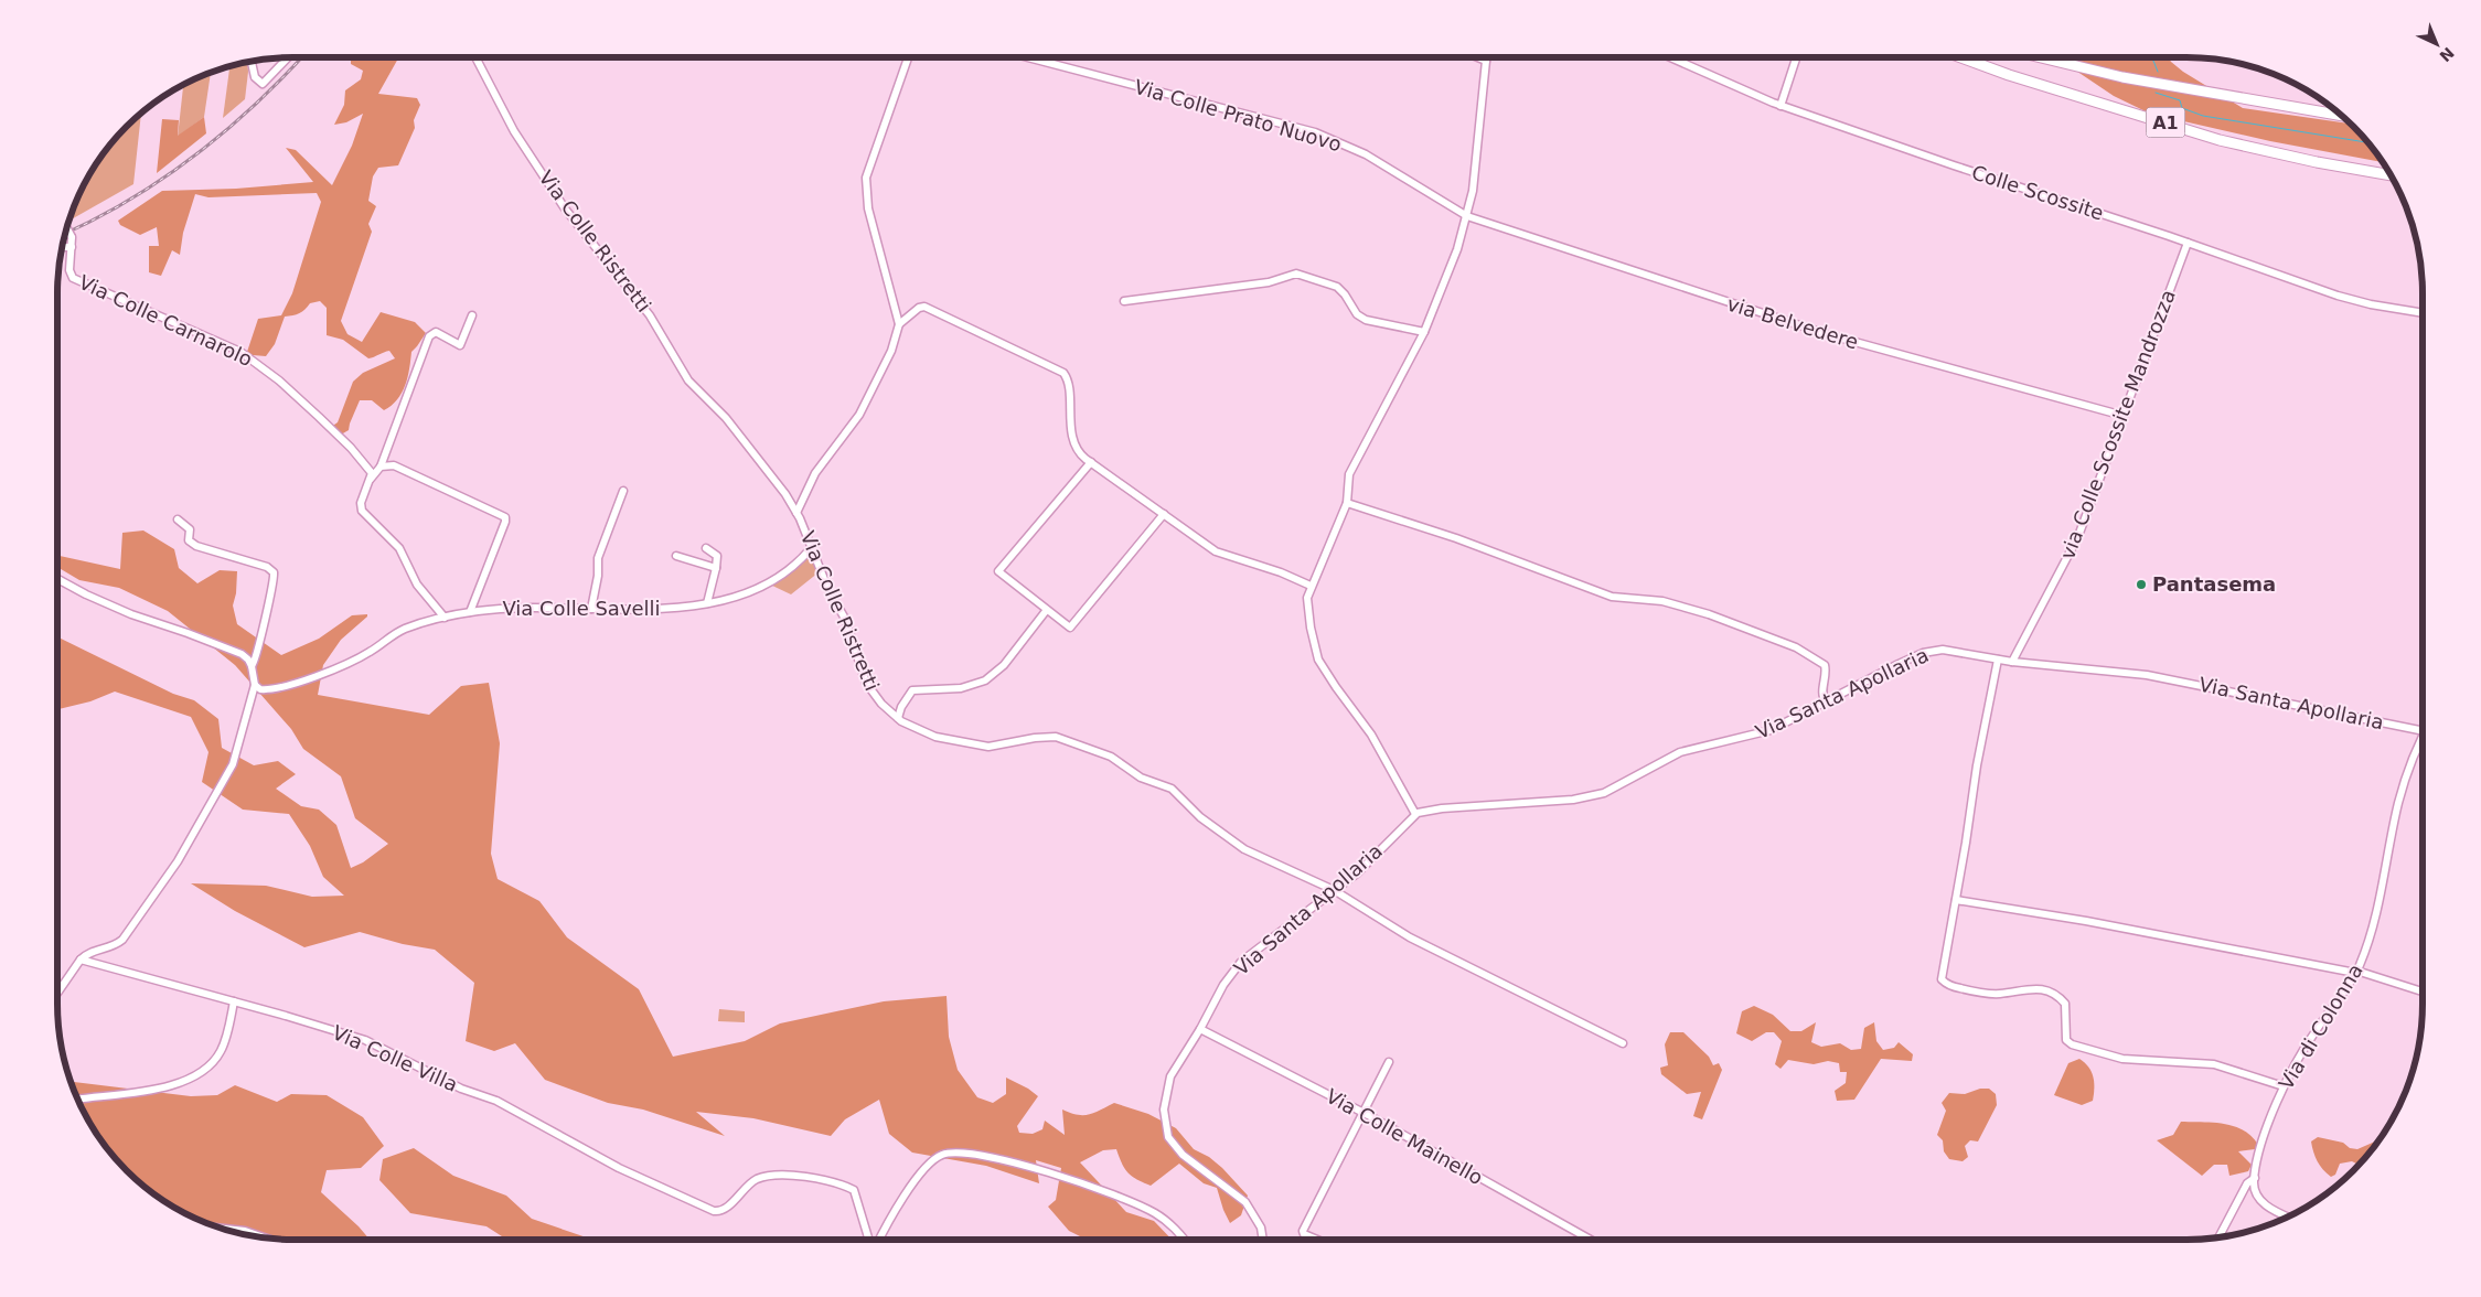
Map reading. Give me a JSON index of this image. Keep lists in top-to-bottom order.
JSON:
{
  "streets": {
    "highway": ["A1"],
    "street": [
      "Via Colle Prato Nuovo",
      "Colle Scossite",
      "Via Colle Ristretti",
      "Via Colle Carnarolo",
      "via Belvedere",
      "via Colle Scossite Mandrozza",
      "Via Colle Savelli",
      "Via Santa Apollaria",
      "Via di Colonna",
      "Via Colle Villa",
      "Via Colle Mainello"
    ]
  },
  "crossings": [
    ["Via Colle Prato Nuovo", "via Belvedere"],
    ["Colle Scossite", "via Colle Scossite Mandrozza"],
    ["Via Colle Ristretti", "Via Colle Savelli"],
    ["Via Colle Ristretti", "Via Santa Apollaria"],
    ["via Belvedere", "via Colle Scossite Mandrozza"],
    ["via Colle Scossite Mandrozza", "Via Santa Apollaria"],
    ["Via Santa Apollaria", "Via Colle Mainello"]
  ],
  "places": ["Pantasema"],
  "north": "bottom right"
}
